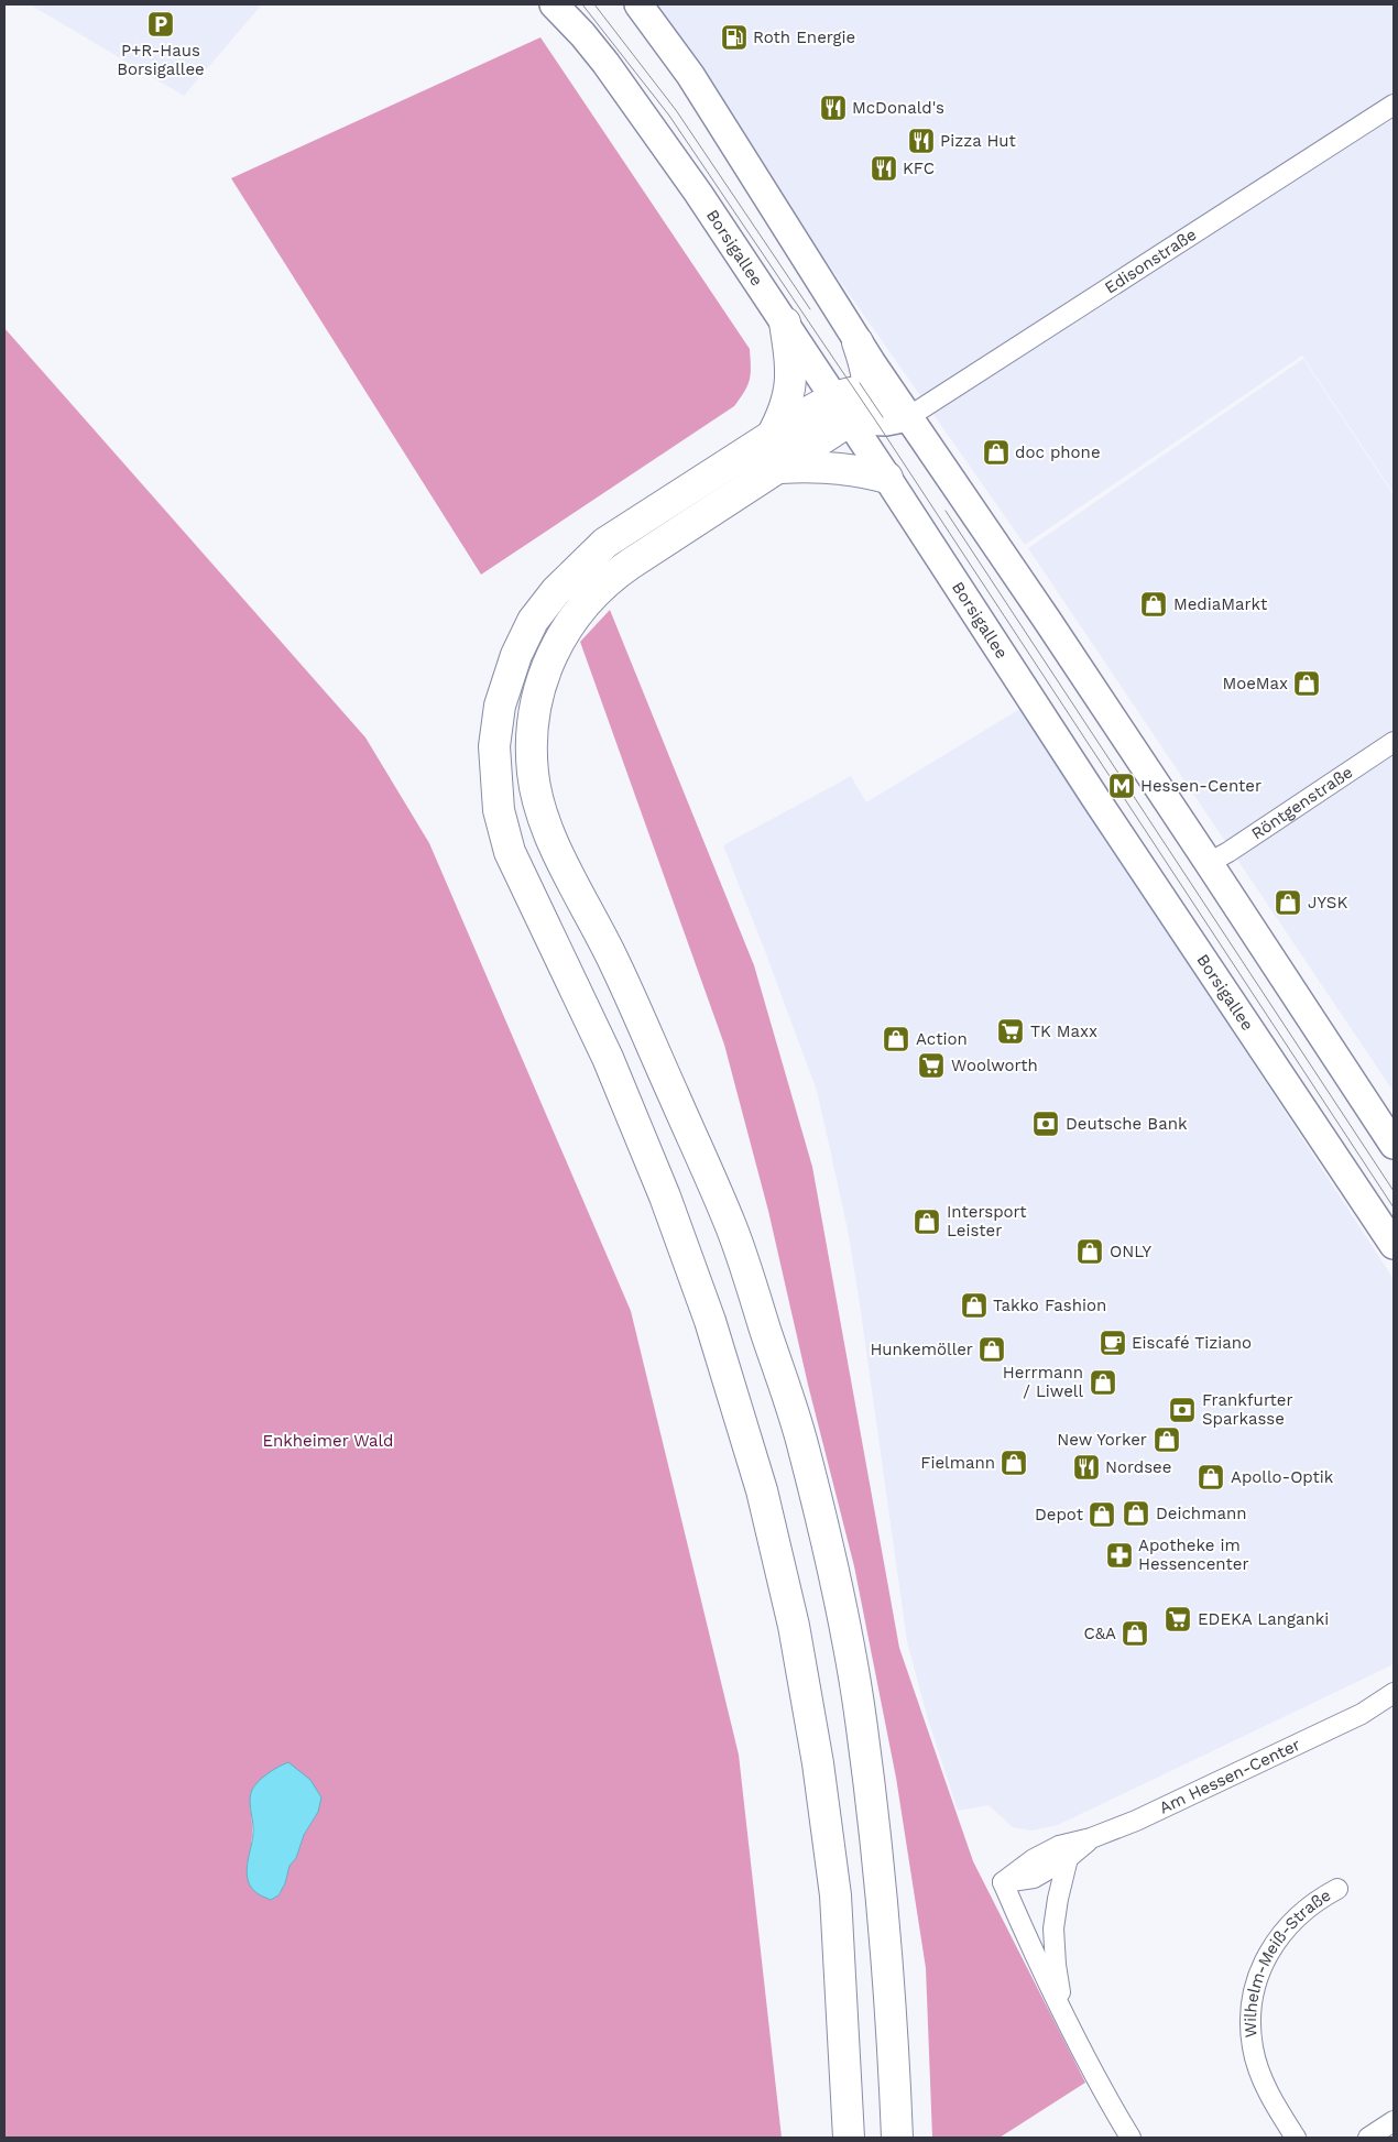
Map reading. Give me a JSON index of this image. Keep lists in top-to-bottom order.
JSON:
{
  "streets": {
    "main road": ["Borsigallee"],
    "street": [
      "Edisonstraße",
      "Röntgenstraße",
      "Am Hessen-Center",
      "Wilhelm-Meiß-Straße"
    ]
  },
  "parks": ["Enkheimer Wald"],
  "places": {
    "parking": ["P+R-Haus Borsigallee"],
    "fuel station": ["Roth Energie"],
    "restaurant": [
      "McDonald's",
      "Pizza Hut",
      "KFC",
      "Nordsee"
    ],
    "shop": [
      "doc phone",
      "MediaMarkt",
      "MoeMax",
      "JYSK",
      "Action",
      "Intersport Leister",
      "ONLY",
      "Takko Fashion",
      "Hunkemöller",
      "Herrmann / Liwell",
      "New Yorker",
      "Fielmann",
      "Apollo-Optik",
      "Deichmann",
      "Depot",
      "C&A"
    ],
    "metro station": ["Hessen-Center"],
    "supermarket": ["TK Maxx", "Woolworth", "EDEKA Langanki"],
    "bank": ["Deutsche Bank", "Frankfurter Sparkasse"],
    "cafe": ["Eiscafé Tiziano"],
    "pharmacy": ["Apotheke im Hessencenter"]
  }
}
